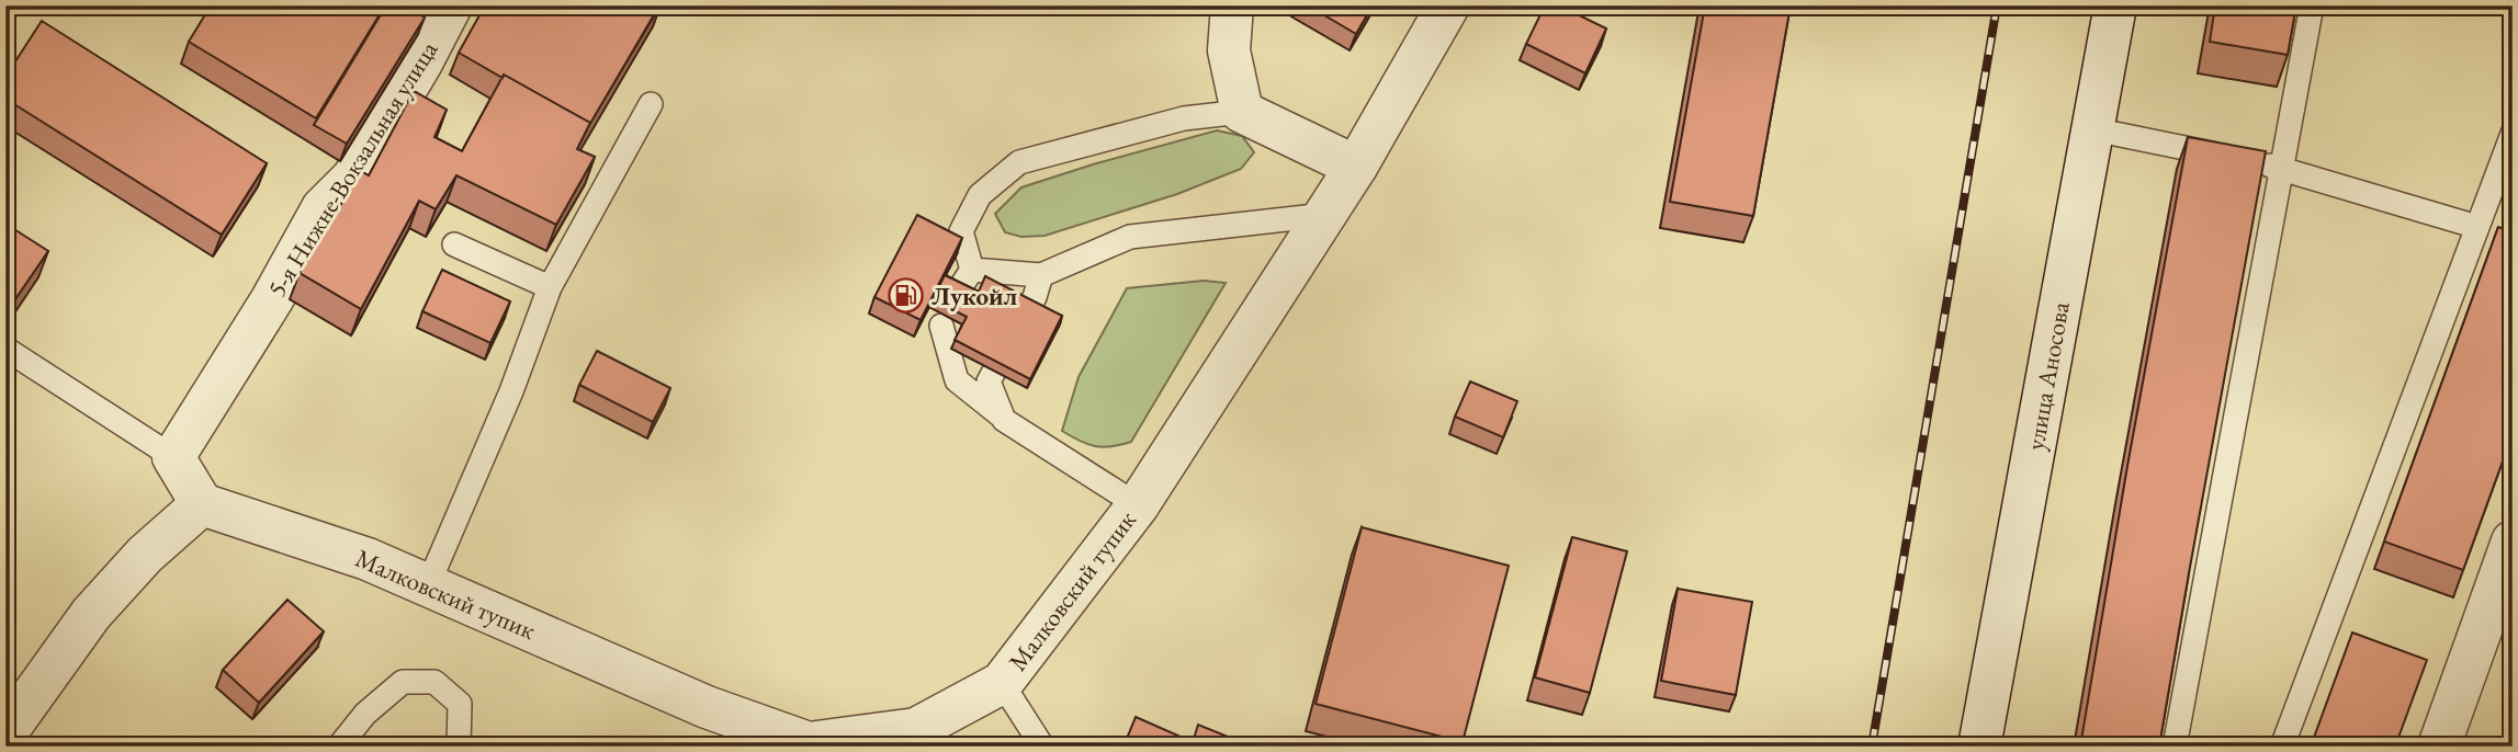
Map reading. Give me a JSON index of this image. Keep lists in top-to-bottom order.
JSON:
{
  "streets": {
    "street": ["5-я Нижне-Вокзальная улица", "улица Аносова", "Малковский тупик"]
  },
  "places": {
    "fuel station": ["Лукойл"]
  }
}
